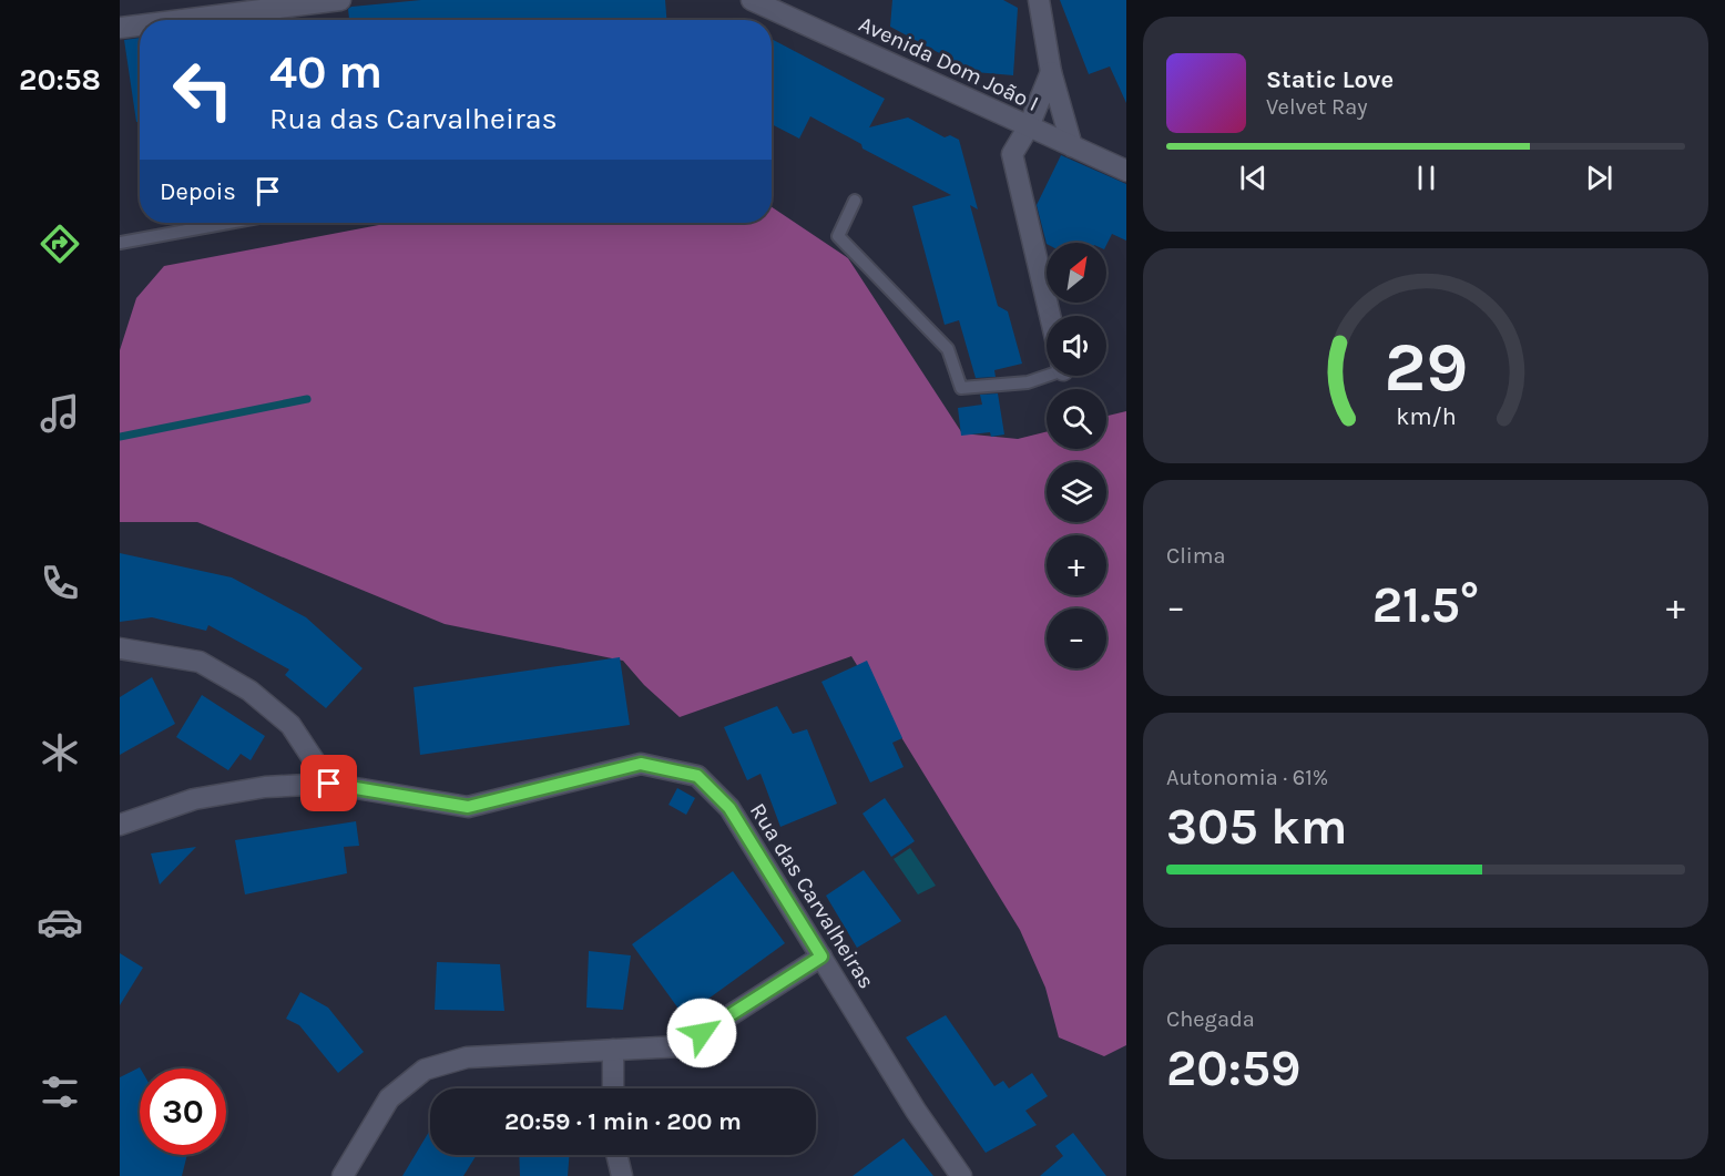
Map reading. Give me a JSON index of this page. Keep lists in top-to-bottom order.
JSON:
{
  "streets": {
    "street": ["Avenida Dom João I", "Rua das Carvalheiras"]
  },
  "north": "top right",
  "page": {
    "tabs": "20:58",
    "turn": ["40 m", "Rua das Carvalheiras"],
    "song": ["Static Love", "Velvet Ray"],
    "then": "Depois",
    "map_buttons": ["+", "−"],
    "tile": [
      "Clima",
      ["Autonomia · 61%", "305 km"],
      ["Chegada", "20:59"]
    ],
    "heat": ["−", "21.5°", "+"],
    "limit": "30",
    "trip": "20:59 · 1 min · 200 m",
    "gauge": ["29", "km/h"]
  }
}
